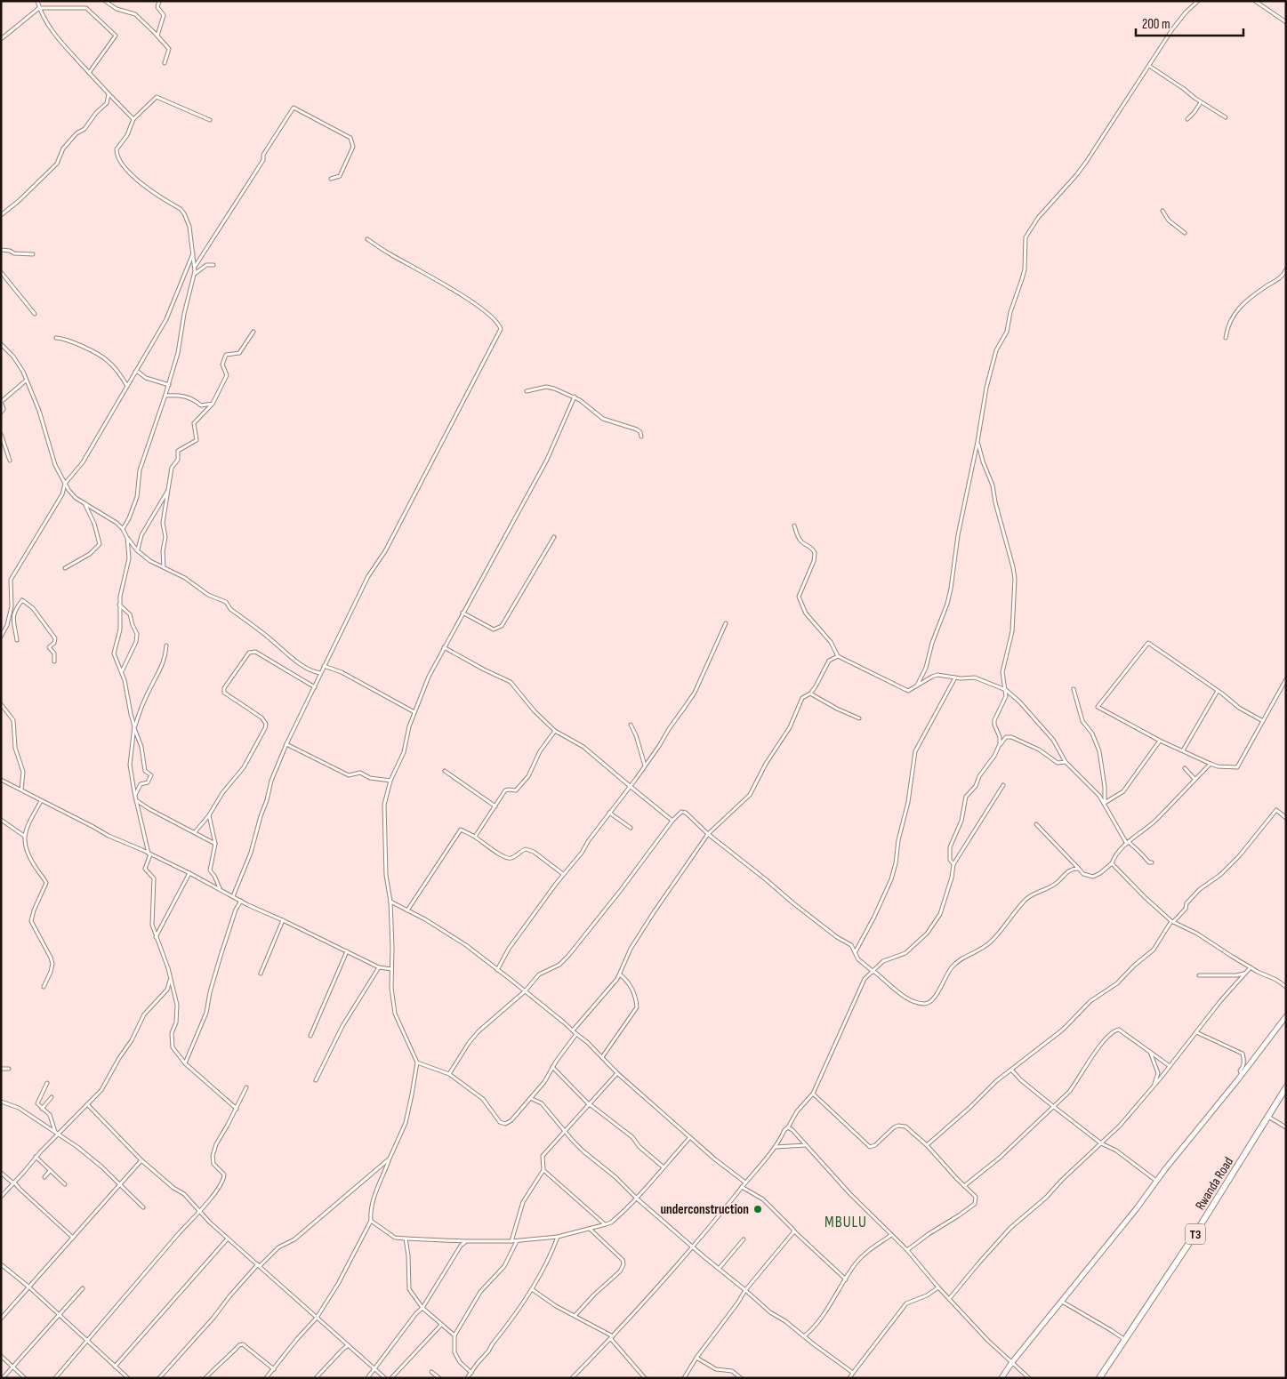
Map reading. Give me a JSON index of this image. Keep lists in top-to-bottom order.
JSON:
{
  "streets": {
    "highway": ["Rwanda Road", "T3"]
  },
  "districts": ["MBULU"],
  "places": ["underconstruction"],
  "scale_bar": "200 m"
}
